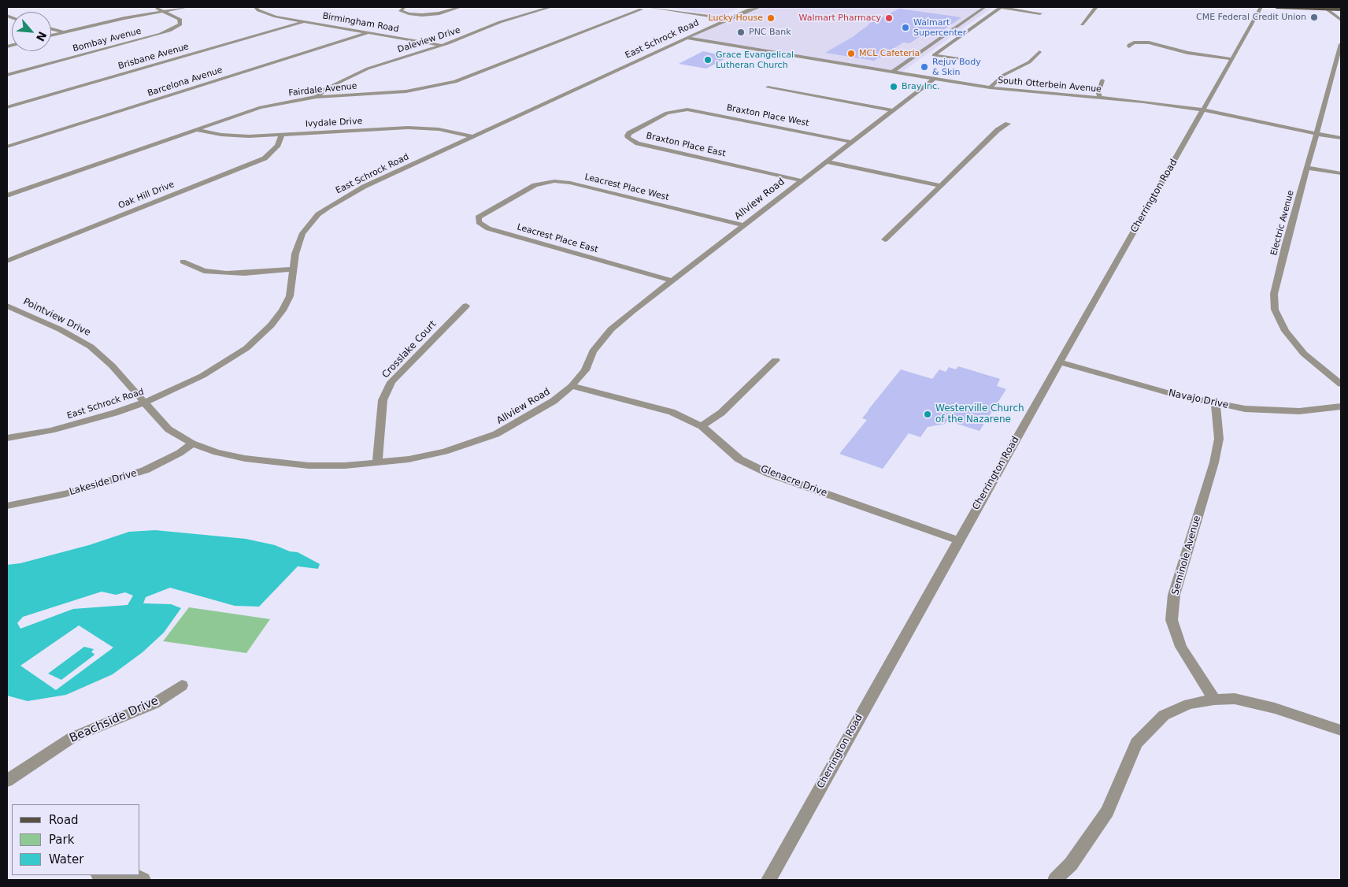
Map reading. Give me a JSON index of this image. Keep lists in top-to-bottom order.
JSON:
{
  "streets": {
    "street": [
      "Birmingham Road",
      "East Schrock Road",
      "Bombay Avenue",
      "Daleview Drive",
      "Brisbane Avenue",
      "Barcelona Avenue",
      "South Otterbein Avenue",
      "Fairdale Avenue",
      "Braxton Place West",
      "Ivydale Drive",
      "Braxton Place East",
      "Leacrest Place West",
      "Oak Hill Drive",
      "Cherrington Road",
      "Allview Road",
      "Electric Avenue",
      "Leacrest Place East",
      "Pointview Drive",
      "Crosslake Court",
      "Navajo Drive",
      "Glenacre Drive",
      "Lakeside Drive",
      "Seminole Avenue",
      "Beachside Drive"
    ]
  },
  "crossings": [
    ["Birmingham Road", "Daleview Drive"],
    ["Birmingham Road", "Brisbane Avenue"],
    ["Birmingham Road", "Barcelona Avenue"],
    ["East Schrock Road", "South Otterbein Avenue"],
    ["East Schrock Road", "Ivydale Drive"],
    ["East Schrock Road", "Allview Road"],
    ["East Schrock Road", "Pointview Drive"],
    ["Daleview Drive", "Fairdale Avenue"],
    ["South Otterbein Avenue", "Cherrington Road"],
    ["South Otterbein Avenue", "Allview Road"],
    ["South Otterbein Avenue", "Electric Avenue"],
    ["Fairdale Avenue", "Ivydale Drive"],
    ["Braxton Place West", "Braxton Place East"],
    ["Braxton Place West", "Allview Road"],
    ["Ivydale Drive", "Oak Hill Drive"],
    ["Braxton Place East", "Allview Road"],
    ["Leacrest Place West", "Allview Road"],
    ["Leacrest Place West", "Leacrest Place East"],
    ["Cherrington Road", "Navajo Drive"],
    ["Cherrington Road", "Glenacre Drive"],
    ["Allview Road", "Leacrest Place East"],
    ["Allview Road", "Pointview Drive"],
    ["Allview Road", "Crosslake Court"],
    ["Allview Road", "Glenacre Drive"],
    ["Allview Road", "Lakeside Drive"],
    ["Navajo Drive", "Seminole Avenue"]
  ],
  "places": [
    "CME Federal Credit Union",
    "Lucky House",
    "Walmart Pharmacy",
    "Walmart Supercenter",
    "PNC Bank",
    "MCL Cafeteria",
    "Grace Evangelical Lutheran Church",
    "Rejuv Body & Skin",
    "Bray Inc.",
    "Westerville Church of the Nazarene"
  ],
  "legend": ["Road", "Park", "Water"],
  "north": "bottom right"
}
